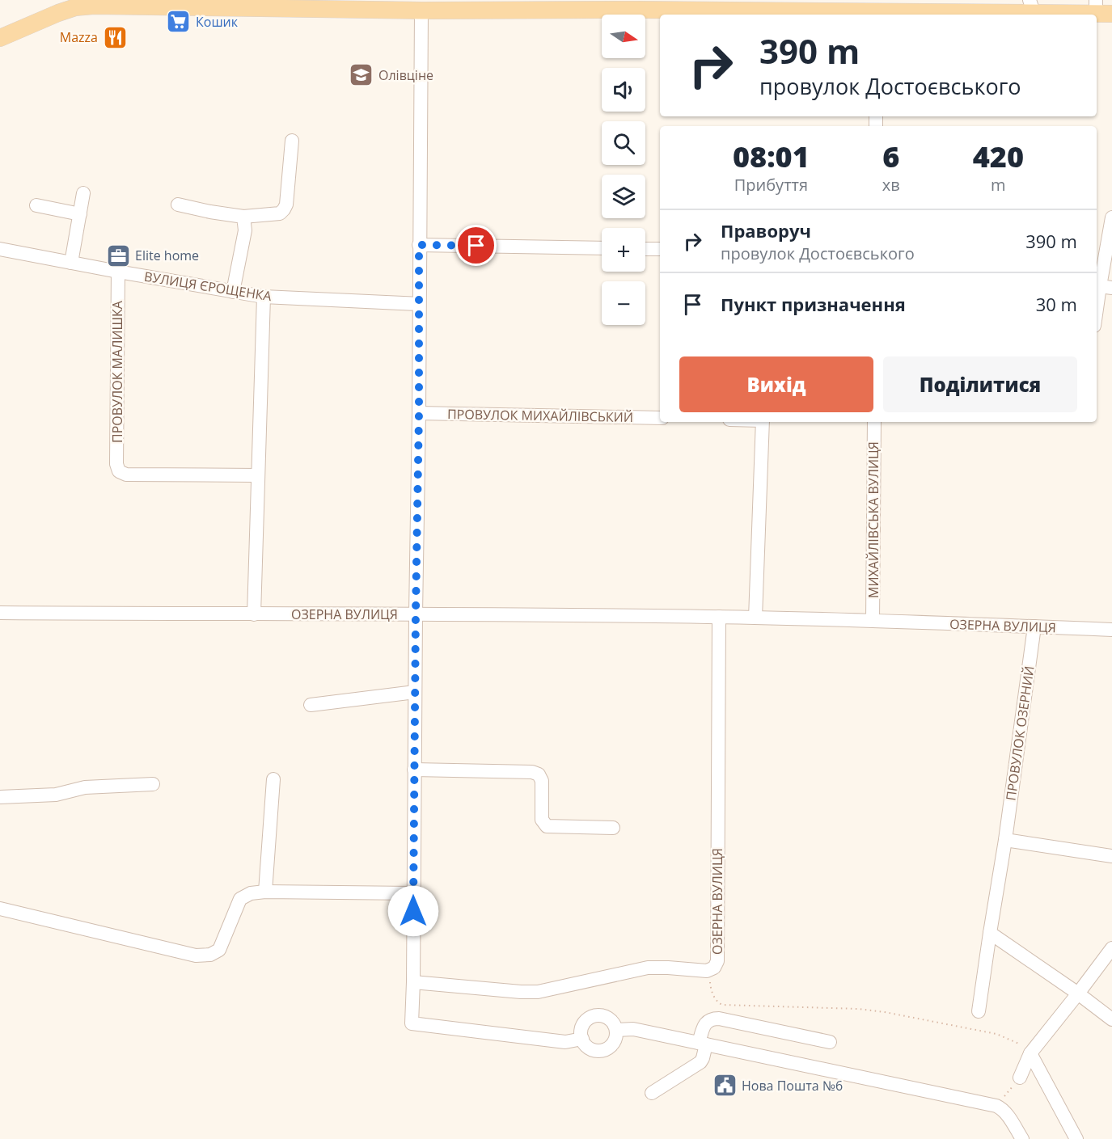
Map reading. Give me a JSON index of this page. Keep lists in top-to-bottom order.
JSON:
{
  "streets": {
    "street": [
      "ВУЛИЦЯ ЄРОЩЕНКА",
      "ПРОВУЛОК МАЛИШКА",
      "ПРОВУЛОК МИХАЙЛІВСЬКИЙ",
      "МИХАЙЛІВСЬКА ВУЛИЦЯ",
      "ОЗЕРНА ВУЛИЦЯ",
      "ПРОВУЛОК ОЗЕРНИЙ"
    ]
  },
  "crossings": [
    ["ВУЛИЦЯ ЄРОЩЕНКА", "ПРОВУЛОК МАЛИШКА"],
    ["МИХАЙЛІВСЬКА ВУЛИЦЯ", "ОЗЕРНА ВУЛИЦЯ"],
    ["ОЗЕРНА ВУЛИЦЯ", "ПРОВУЛОК ОЗЕРНИЙ"]
  ],
  "places": {
    "supermarket": ["Кошик"],
    "restaurant": ["Mazza"],
    "school or university": ["Олівціне"],
    "office": ["Elite home"],
    "public building": ["Нова Пошта №6"]
  },
  "north": "right",
  "page": {
    "map_buttons": ["+", "−"],
    "turn": ["390 m", "провулок Достоєвського"],
    "eta": [
      "08:01",
      "Прибуття",
      "6",
      "хв",
      "420",
      "m"
    ],
    "list": [
      {
        "name": "Праворуч",
        "note": "провулок Достоєвського",
        "value": "390 m"
      },
      {
        "name": "Пункт призначення",
        "value": "30 m"
      }
    ],
    "buttons": ["Вихід", "Поділитися"]
  }
}
